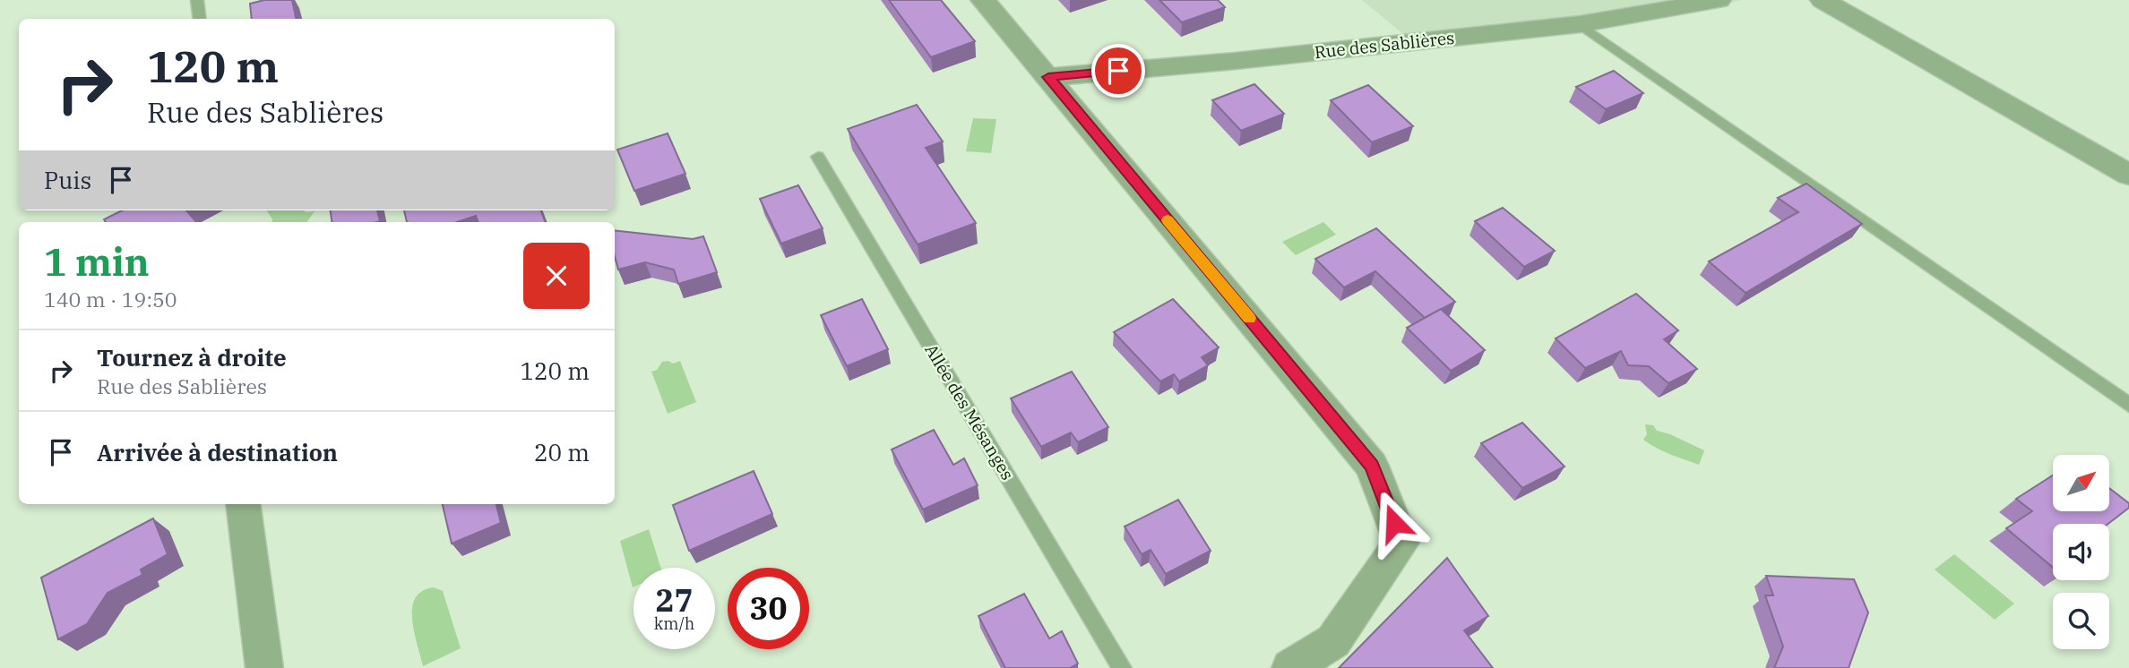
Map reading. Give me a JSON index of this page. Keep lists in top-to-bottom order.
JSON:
{
  "streets": {
    "street": ["Rue des Sablières"],
    "lane": ["Allée des Mésanges"]
  },
  "north": "top right",
  "page": {
    "turn": ["120 m", "Rue des Sablières"],
    "then": "Puis",
    "heading": ["1 min", "140 m · 19:50"],
    "list": [
      {
        "name": "Tournez à droite",
        "note": "Rue des Sablières",
        "value": "120 m"
      },
      {
        "name": "Arrivée à destination",
        "value": "20 m"
      }
    ],
    "speed": "27 km/h",
    "limit": "30"
  }
}
